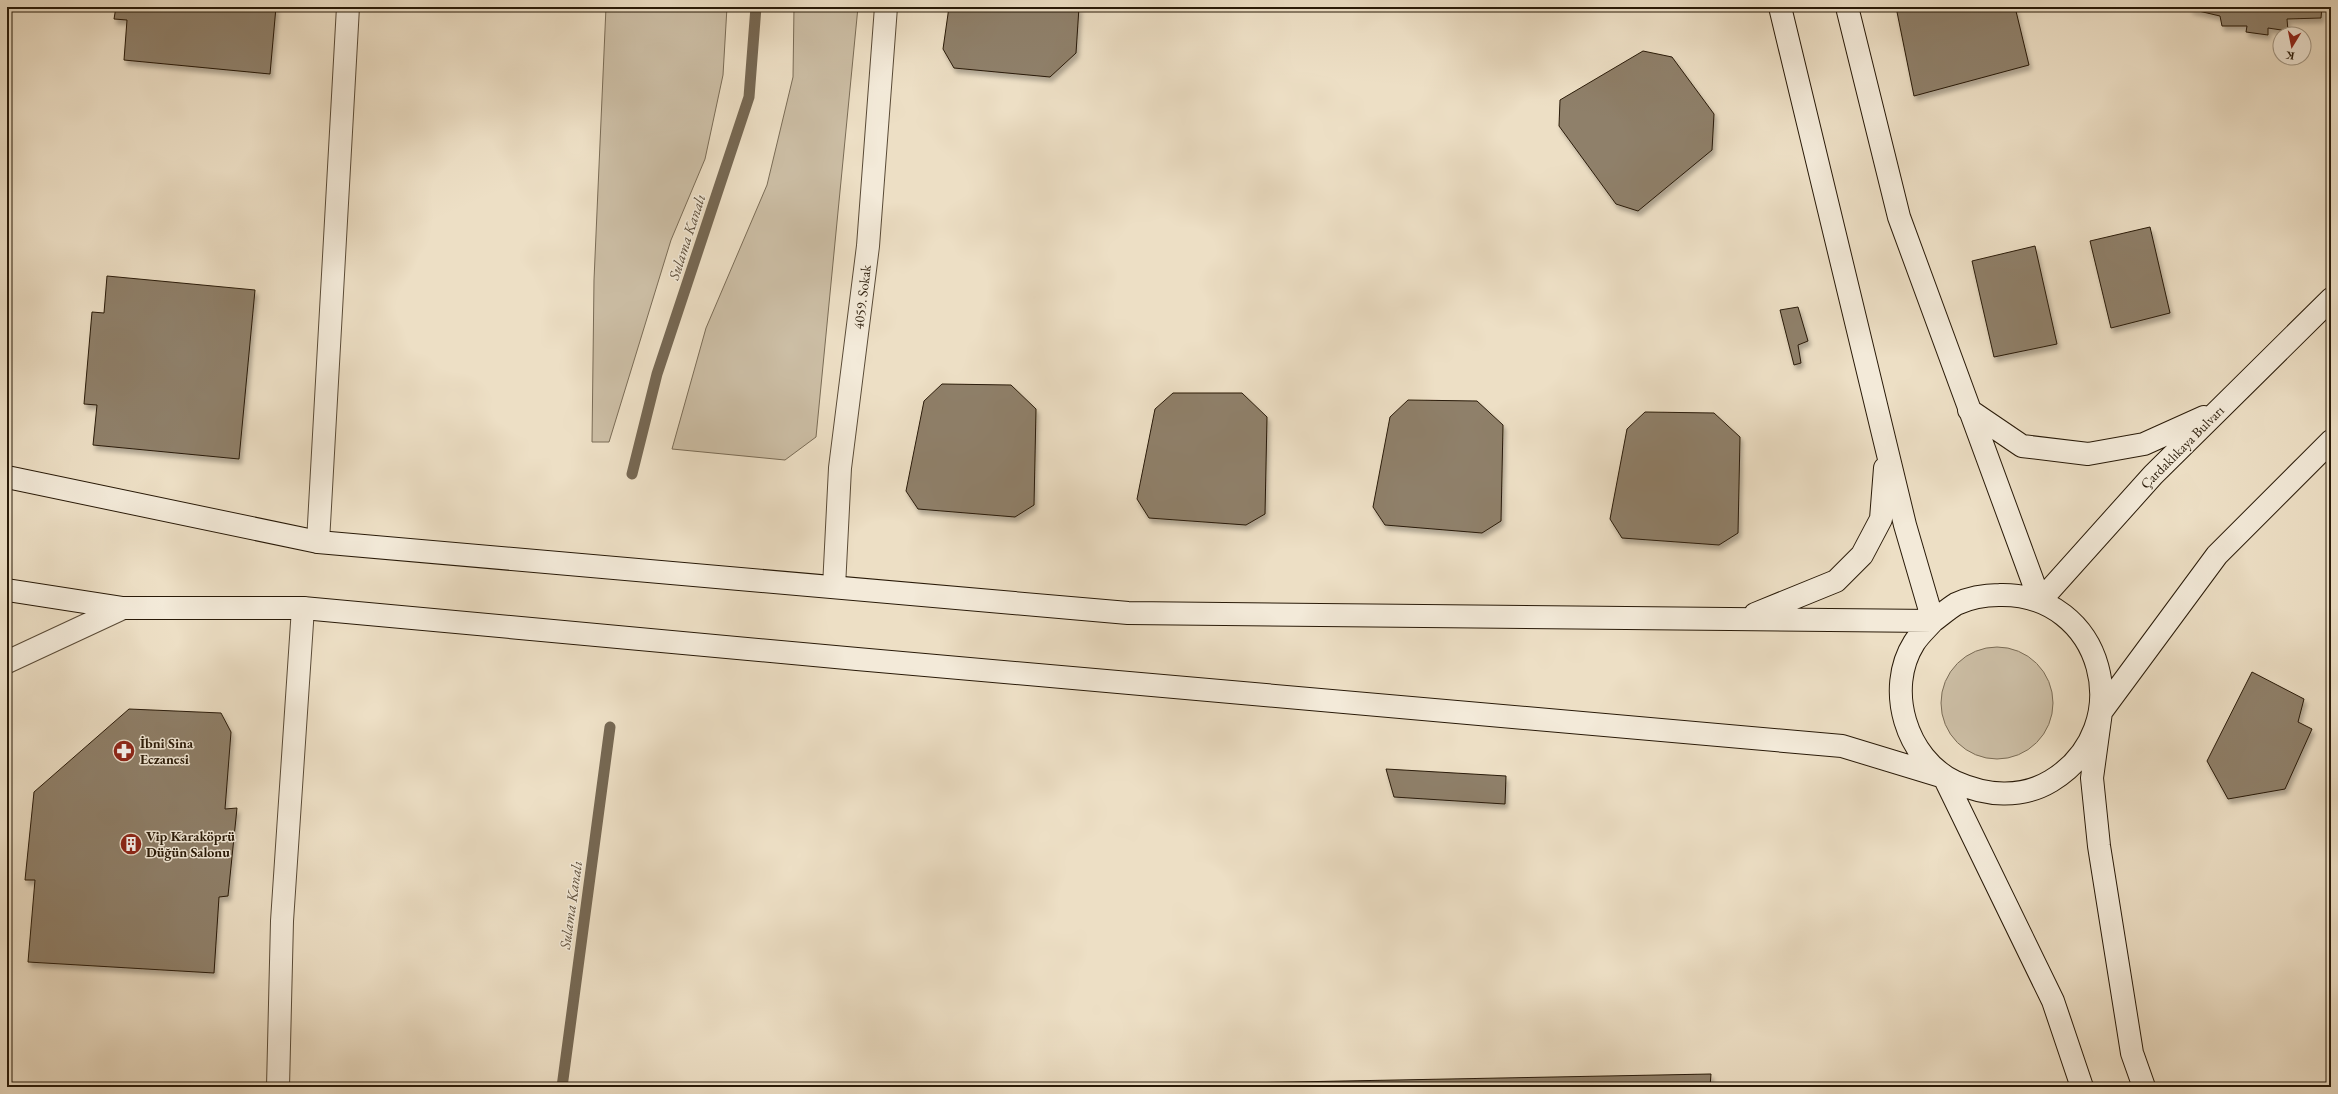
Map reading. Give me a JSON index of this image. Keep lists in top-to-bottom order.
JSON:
{
  "streets": {
    "main road": ["4059. Sokak", "Çardaklıkaya Bulvarı"]
  },
  "water": ["Sulama Kanalı"],
  "places": {
    "pharmacy": ["İbni Sina Eczanesi"],
    "building": ["Vip Karaköprü Düğün Salonu"]
  },
  "north": "bottom"
}
